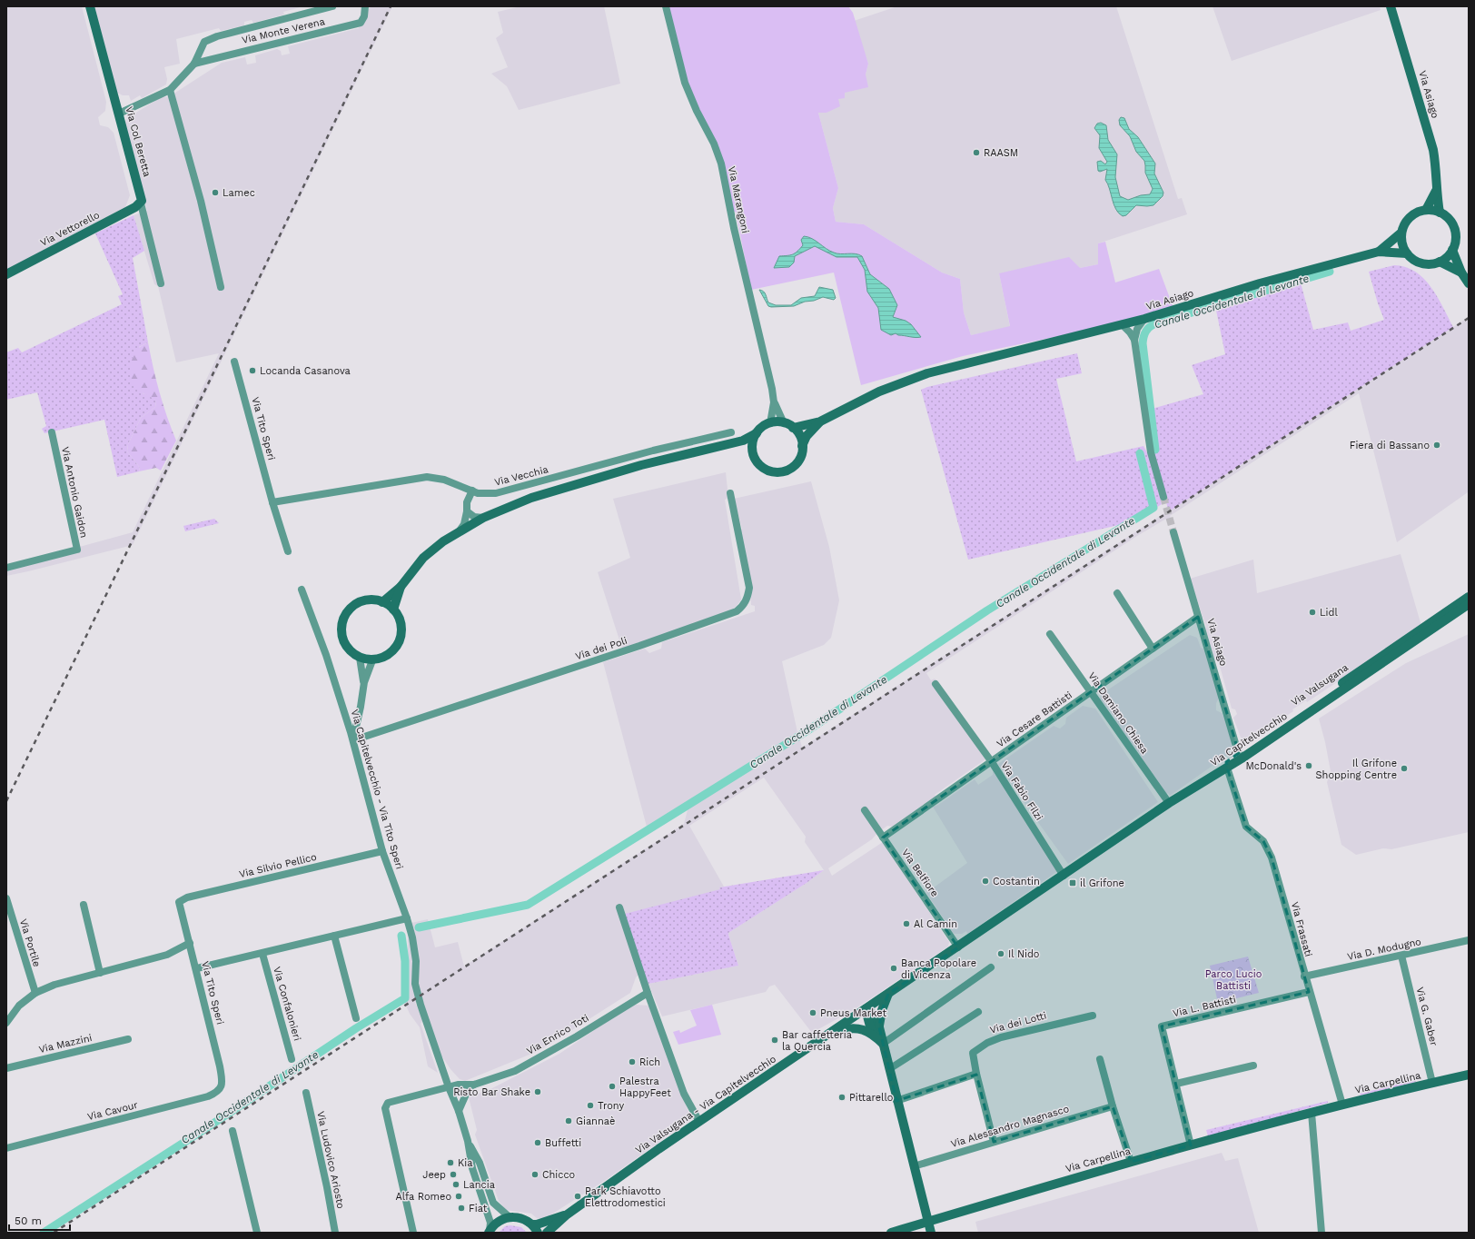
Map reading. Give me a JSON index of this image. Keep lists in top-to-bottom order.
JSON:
{
  "streets": {
    "main road": [
      "Via Asiago",
      "Via Col Beretta",
      "Via Vettorello",
      "Via Valsugana",
      "Via Capitelvecchio",
      "Via Carpellina",
      "Via Valsugana - Via Capitelvecchio"
    ],
    "street": [
      "Via Monte Verena",
      "Via Marangoni",
      "Via Tito Speri",
      "Via Vecchia",
      "Via Antonio Gaidon",
      "Via dei Poli",
      "Via Damiano Chiesa",
      "Via Cesare Battisti",
      "Via Capitelvecchio - Via Tito Speri",
      "Via Fabio Filzi",
      "Via Silvio Pellico",
      "Via Belfiore",
      "Via Frassati",
      "Via Portile",
      "Via D. Modugno",
      "Via Confalonieri",
      "Via L. Battisti",
      "Via G. Gaber",
      "Via dei Lotti",
      "Via Enrico Toti",
      "Via Mazzini",
      "Via Cavour",
      "Via Alessandro Magnasco",
      "Via Ludovico Ariosto"
    ]
  },
  "crossings": [
    ["Via Asiago", "Via Valsugana"],
    ["Via Asiago", "Via Cesare Battisti"],
    ["Via Asiago", "Via Capitelvecchio"],
    ["Via Col Beretta", "Via Vettorello"],
    ["Via Tito Speri", "Via Vecchia"],
    ["Via Tito Speri", "Via Silvio Pellico"],
    ["Via Tito Speri", "Via Cavour"],
    ["Via dei Poli", "Via Capitelvecchio - Via Tito Speri"],
    ["Via Valsugana", "Via Capitelvecchio"],
    ["Via Valsugana", "Via Valsugana - Via Capitelvecchio"],
    ["Via Damiano Chiesa", "Via Cesare Battisti"],
    ["Via Damiano Chiesa", "Via Valsugana - Via Capitelvecchio"],
    ["Via Cesare Battisti", "Via Fabio Filzi"],
    ["Via Cesare Battisti", "Via Belfiore"],
    ["Via Capitelvecchio", "Via Frassati"],
    ["Via Capitelvecchio", "Via Valsugana - Via Capitelvecchio"],
    ["Via Capitelvecchio - Via Tito Speri", "Via Silvio Pellico"],
    ["Via Capitelvecchio - Via Tito Speri", "Via Enrico Toti"],
    ["Via Fabio Filzi", "Via Valsugana - Via Capitelvecchio"],
    ["Via Belfiore", "Via Valsugana - Via Capitelvecchio"],
    ["Via Frassati", "Via D. Modugno"],
    ["Via Frassati", "Via L. Battisti"],
    ["Via Frassati", "Via Carpellina"],
    ["Via D. Modugno", "Via G. Gaber"],
    ["Via L. Battisti", "Via Carpellina"],
    ["Via G. Gaber", "Via Carpellina"],
    ["Via dei Lotti", "Via Alessandro Magnasco"]
  ],
  "water": ["Canale Occidentale di Levante"],
  "parks": ["Parco Lucio Battisti"],
  "places": {
    "other": [
      "RAASM",
      "Lamec",
      "Locanda Casanova",
      "Fiera di Bassano",
      "Lidl",
      "McDonald's",
      "Il Grifone Shopping Centre",
      "Costantin",
      "Al Camin",
      "Il Nido",
      "Banca Popolare di Vicenza",
      "Pneus Market",
      "Bar caffetteria la Quercia",
      "Rich",
      "Palestra HappyFeet",
      "Risto Bar Shake",
      "Pittarello",
      "Trony",
      "Giannaè",
      "Buffetti",
      "Kia",
      "Jeep",
      "Chicco",
      "Lancia",
      "Alfa Romeo",
      "Park Schiavotto Elettrodomestici",
      "Fiat"
    ],
    "transit": ["il Grifone"]
  },
  "scale_bar": "50 m"
}
